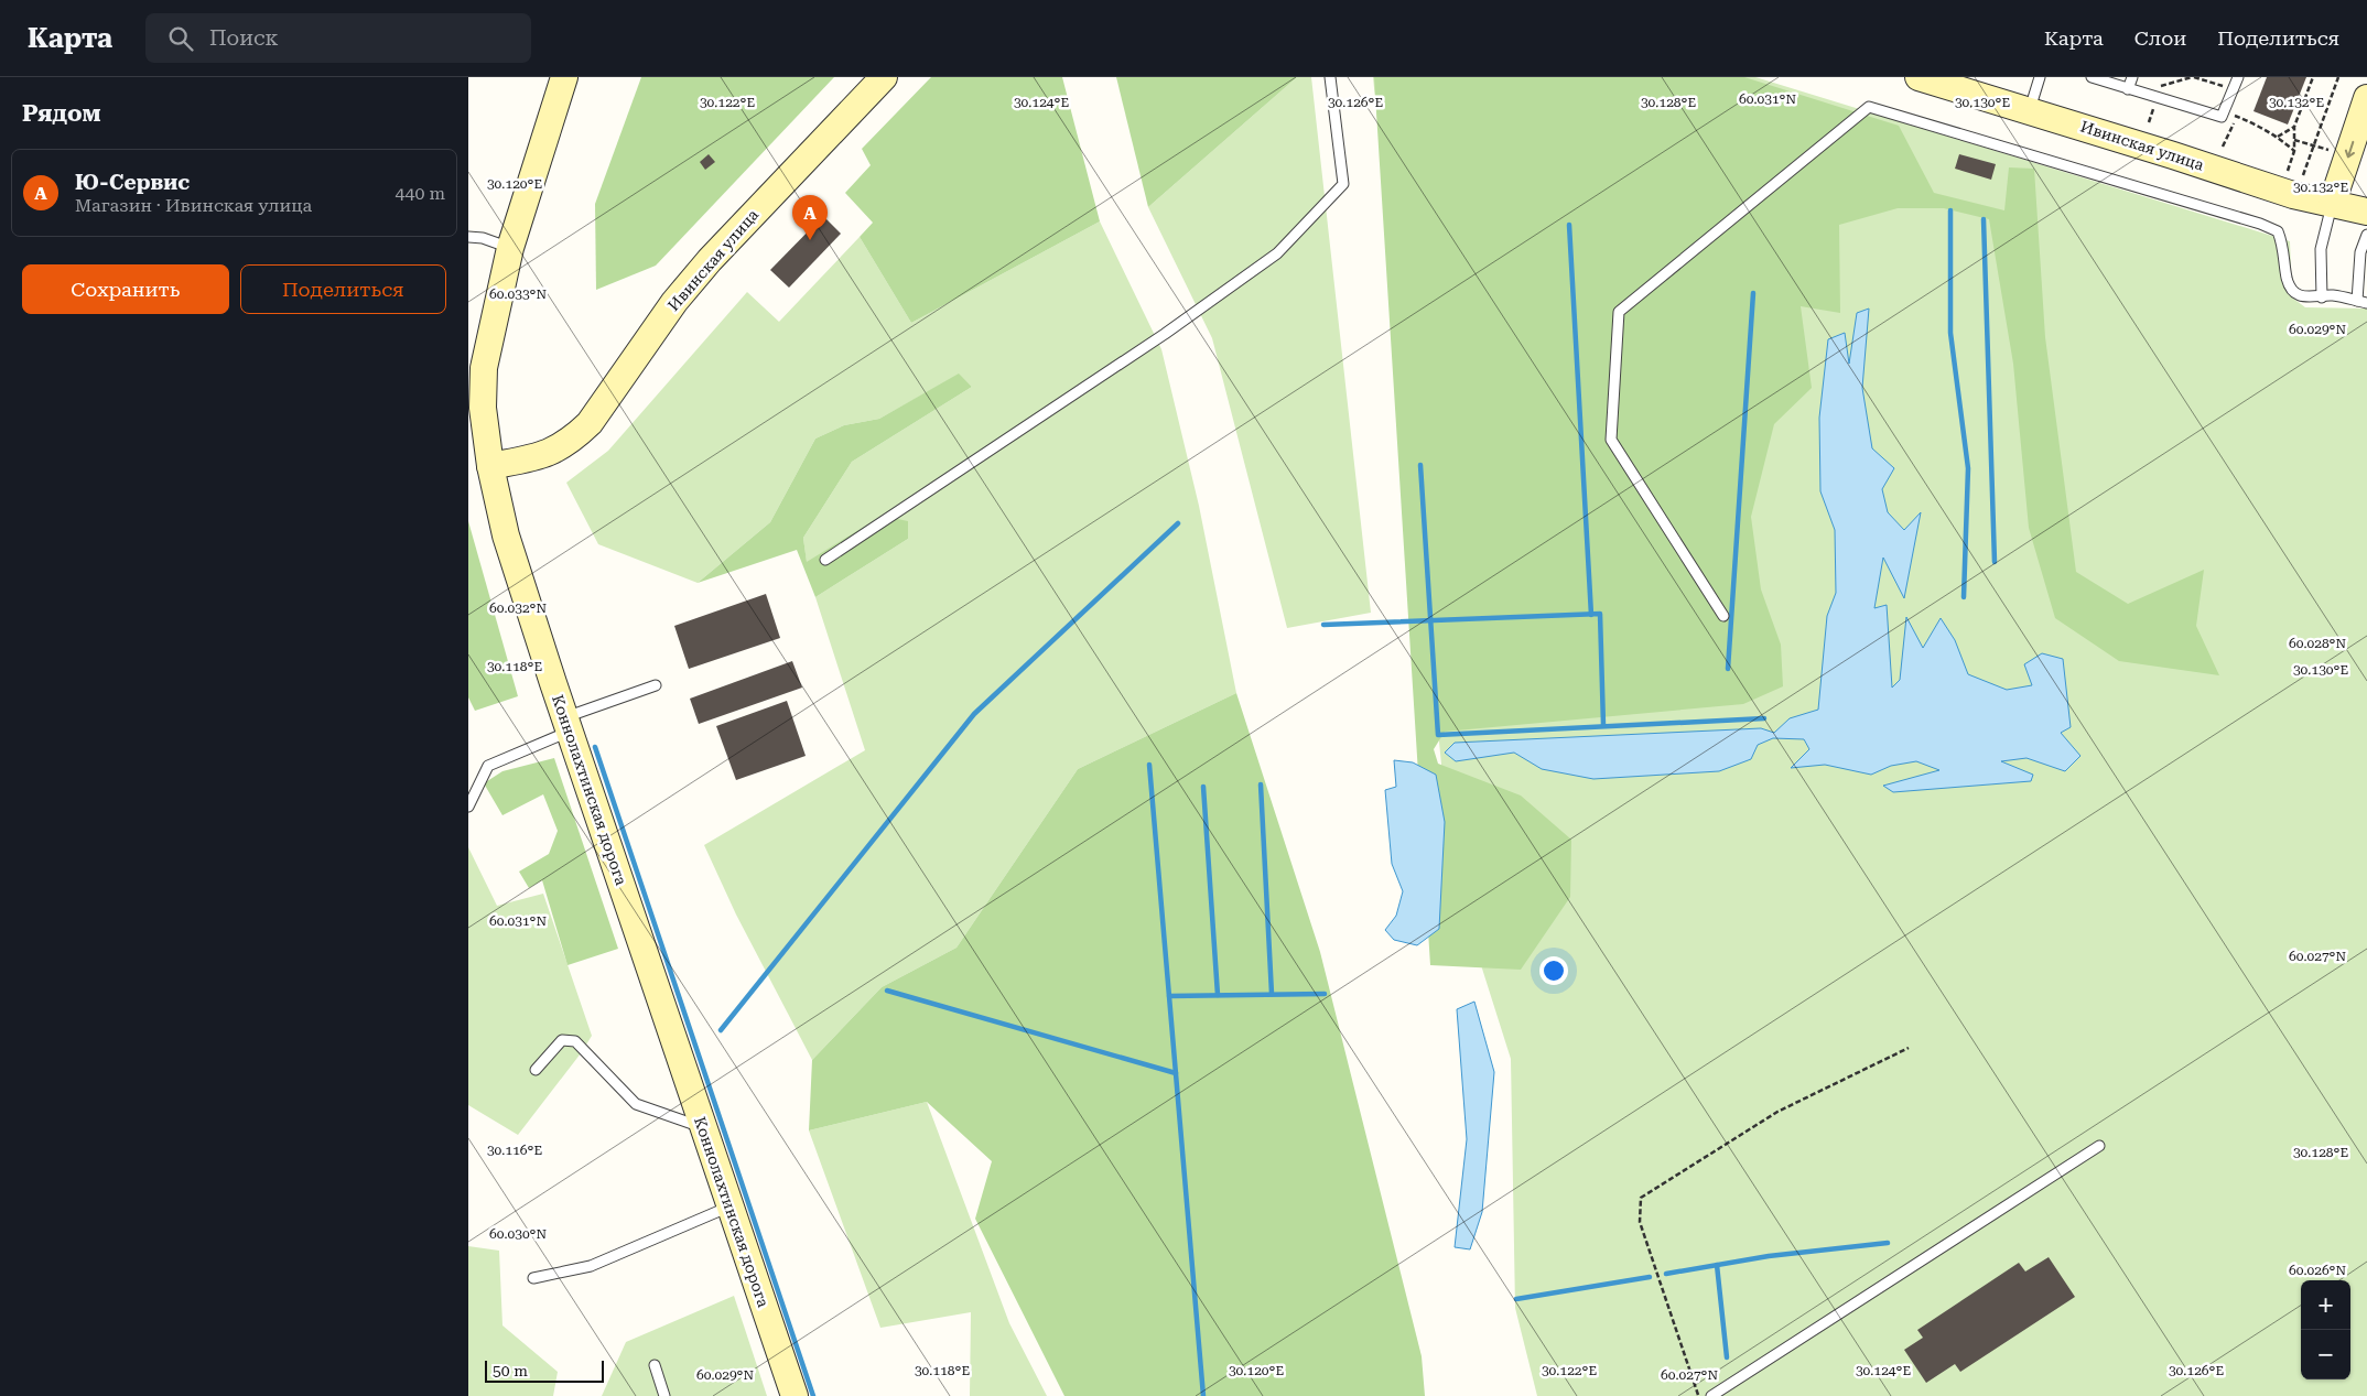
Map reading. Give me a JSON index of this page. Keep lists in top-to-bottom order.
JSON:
{
  "streets": {
    "main road": ["Ивинская улица", "Коннолахтинская дорога"]
  },
  "crossings": [
    ["Ивинская улица", "Коннолахтинская дорога"]
  ],
  "scale_bar": "50 m",
  "page": {
    "header": "Карта",
    "search": "Поиск",
    "nav": ["Карта", "Слои", "Поделиться"],
    "heading": "Рядом",
    "list": [
      {
        "mark": "A",
        "name": "Ю-Сервис",
        "note": "Магазин · Ивинская улица",
        "value": "440 m"
      }
    ],
    "pins": "A",
    "buttons": ["Сохранить", "Поделиться"],
    "map_buttons": ["+", "−"],
    "scale": "50 m"
  },
  "coordinates": [
    "60.031°N",
    "30.132°E",
    "30.122°E",
    "30.124°E",
    "30.126°E",
    "30.128°E",
    "30.130°E",
    "30.120°E",
    "60.033°N",
    "60.029°N",
    "60.032°N",
    "60.028°N",
    "30.118°E",
    "60.027°N",
    "30.116°E",
    "60.030°N",
    "60.026°N"
  ]
}
